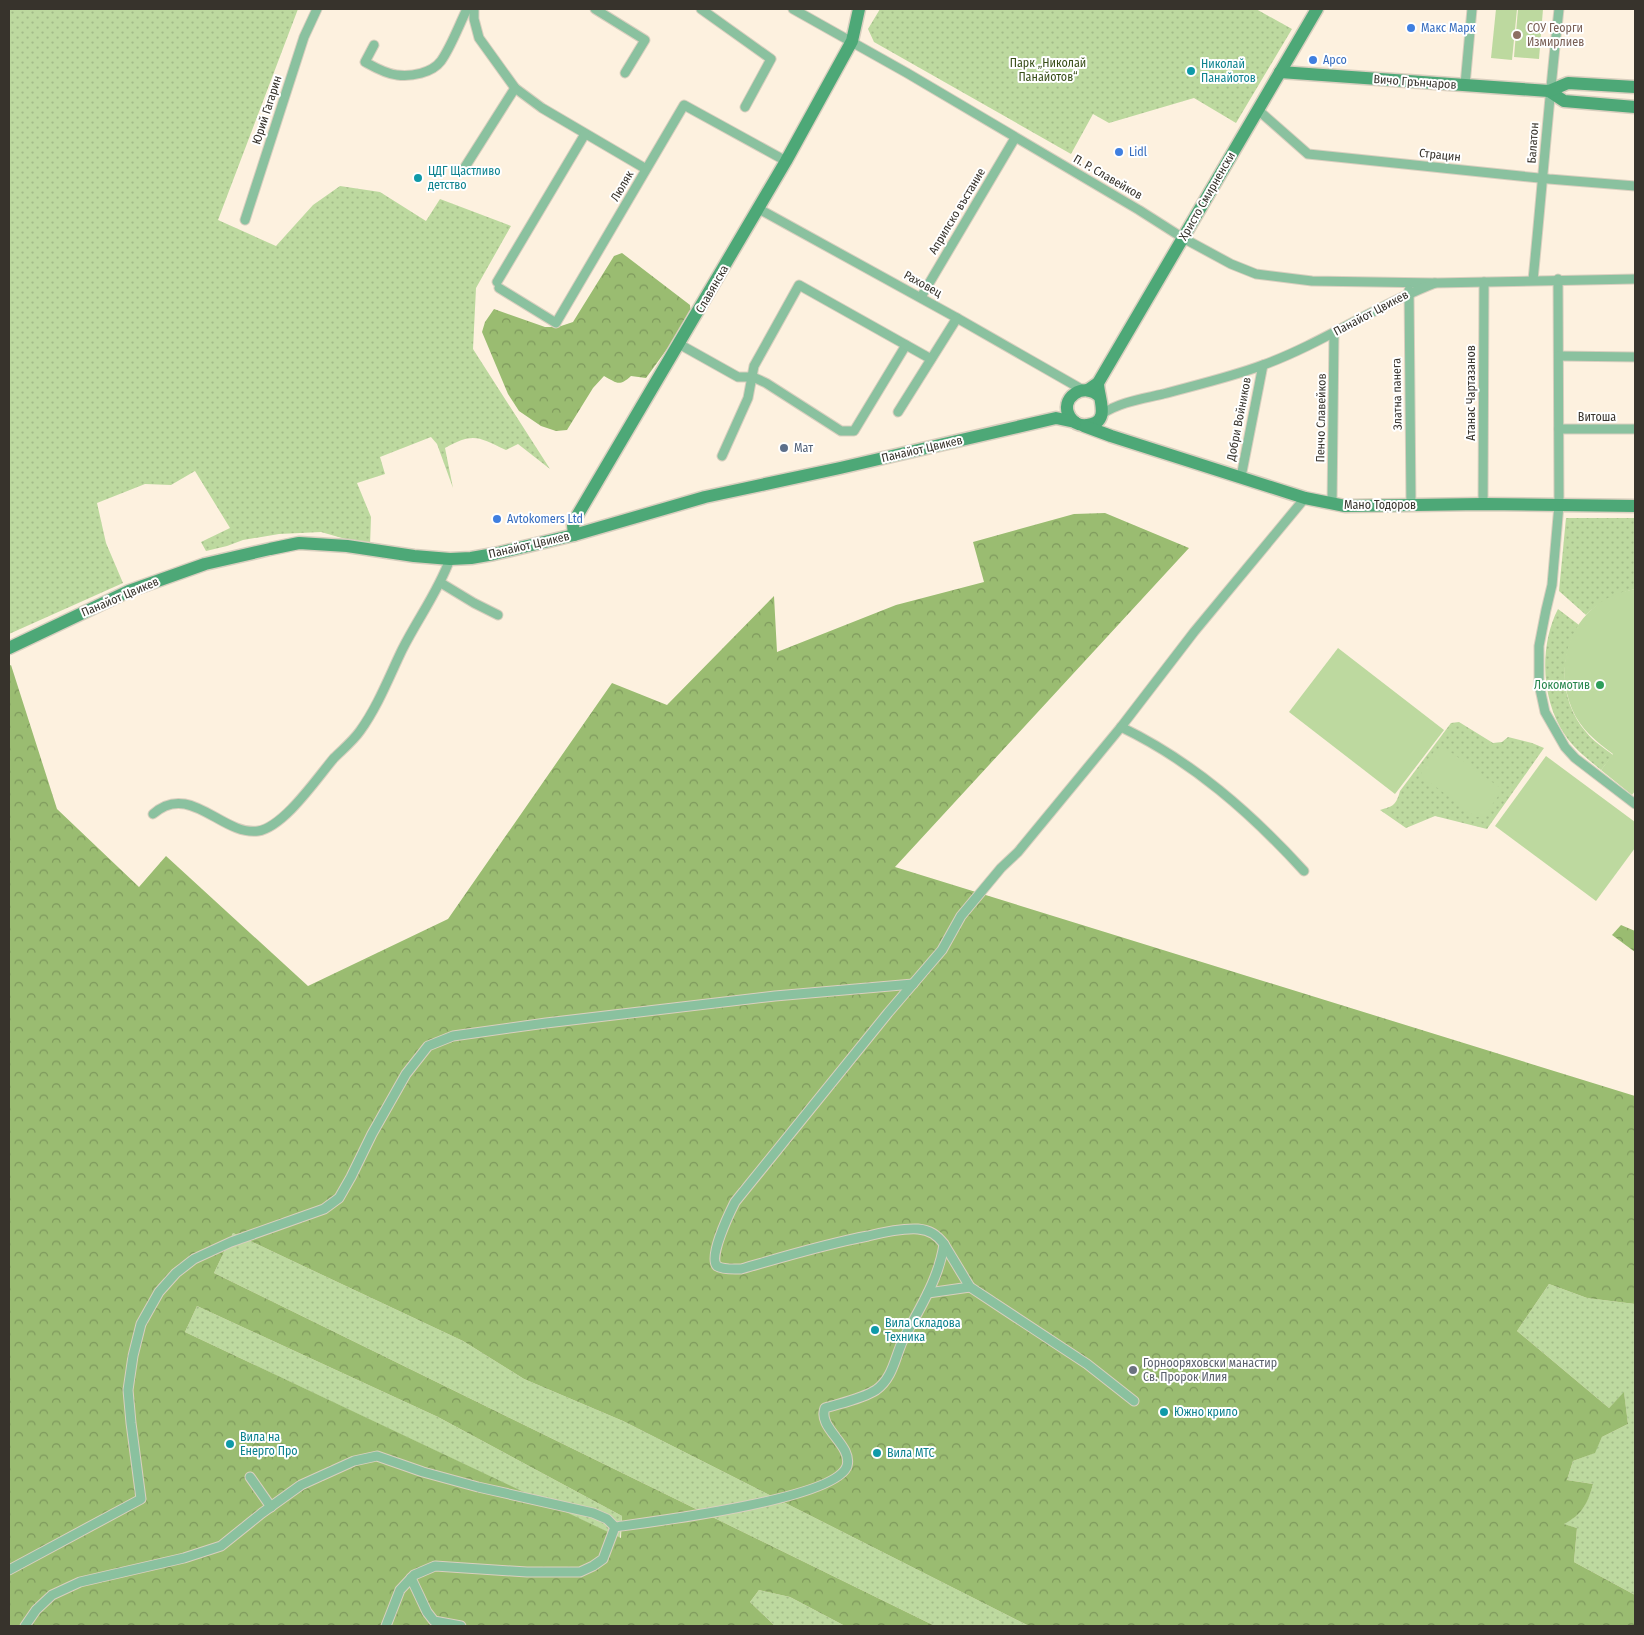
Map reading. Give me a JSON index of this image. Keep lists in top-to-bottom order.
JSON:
{
  "streets": {
    "street": [
      "Вичо Грънчаров",
      "Юрий Гагарин",
      "Балатон",
      "Страцин",
      "П. Р. Славейков",
      "Люляк",
      "Христо Смирненски",
      "Априлско въстание",
      "Раховец",
      "Славянска",
      "Панайот Цвикев",
      "Атанас Чартазанов",
      "Златна панега",
      "Витоша",
      "Пенчо Славейков",
      "Добри Войников",
      "Мано Тодоров"
    ]
  },
  "crossings": [
    ["Вичо Грънчаров", "Балатон"],
    ["Вичо Грънчаров", "Христо Смирненски"],
    ["Балатон", "Страцин"],
    ["Балатон", "Панайот Цвикев"],
    ["Страцин", "Христо Смирненски"],
    ["П. Р. Славейков", "Христо Смирненски"],
    ["П. Р. Славейков", "Априлско въстание"],
    ["П. Р. Славейков", "Славянска"],
    ["П. Р. Славейков", "Панайот Цвикев"],
    ["П. Р. Славейков", "Златна панега"],
    ["Люляк", "Славянска"],
    ["Христо Смирненски", "Раховец"],
    ["Христо Смирненски", "Панайот Цвикев"],
    ["Христо Смирненски", "Мано Тодоров"],
    ["Априлско въстание", "Раховец"],
    ["Раховец", "Славянска"],
    ["Раховец", "Панайот Цвикев"],
    ["Раховец", "Мано Тодоров"],
    ["Славянска", "Панайот Цвикев"],
    ["Панайот Цвикев", "Атанас Чартазанов"],
    ["Панайот Цвикев", "Златна панега"],
    ["Панайот Цвикев", "Пенчо Славейков"],
    ["Панайот Цвикев", "Добри Войников"],
    ["Панайот Цвикев", "Мано Тодоров"],
    ["Атанас Чартазанов", "Мано Тодоров"],
    ["Златна панега", "Мано Тодоров"],
    ["Пенчо Славейков", "Мано Тодоров"],
    ["Добри Войников", "Мано Тодоров"]
  ],
  "parks": ["Парк „Николай Панайотов“"],
  "places": [
    "Макс Марк",
    "СОУ Георги Измирлиев",
    "Арсо",
    "Николай Панайотов",
    "Lidl",
    "ЦДГ Щастливо детство",
    "Мат",
    "Avtokomers Ltd",
    "Локомотив",
    "Вила Складова Техника",
    "Горнооряховски манастир Св. Пророк Илия",
    "Южно крило",
    "Вила на Енерго Про",
    "Вила МТС"
  ]
}
